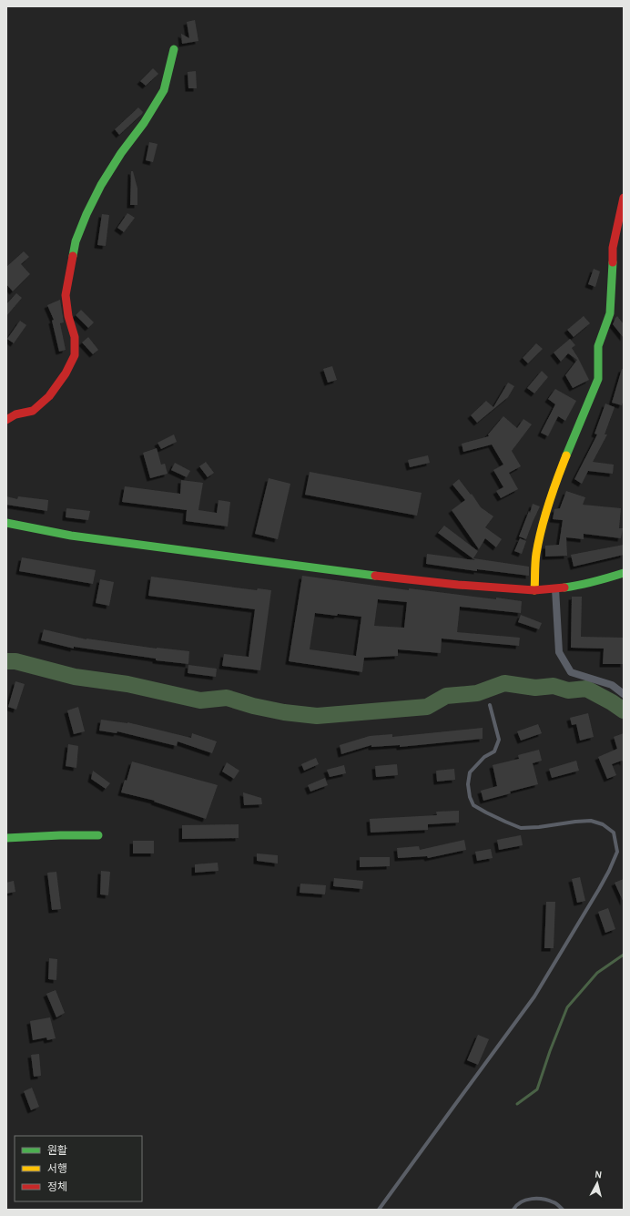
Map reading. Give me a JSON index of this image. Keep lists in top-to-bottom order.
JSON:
{
  "legend": ["원활", "서행", "정체"],
  "north": "top"
}
